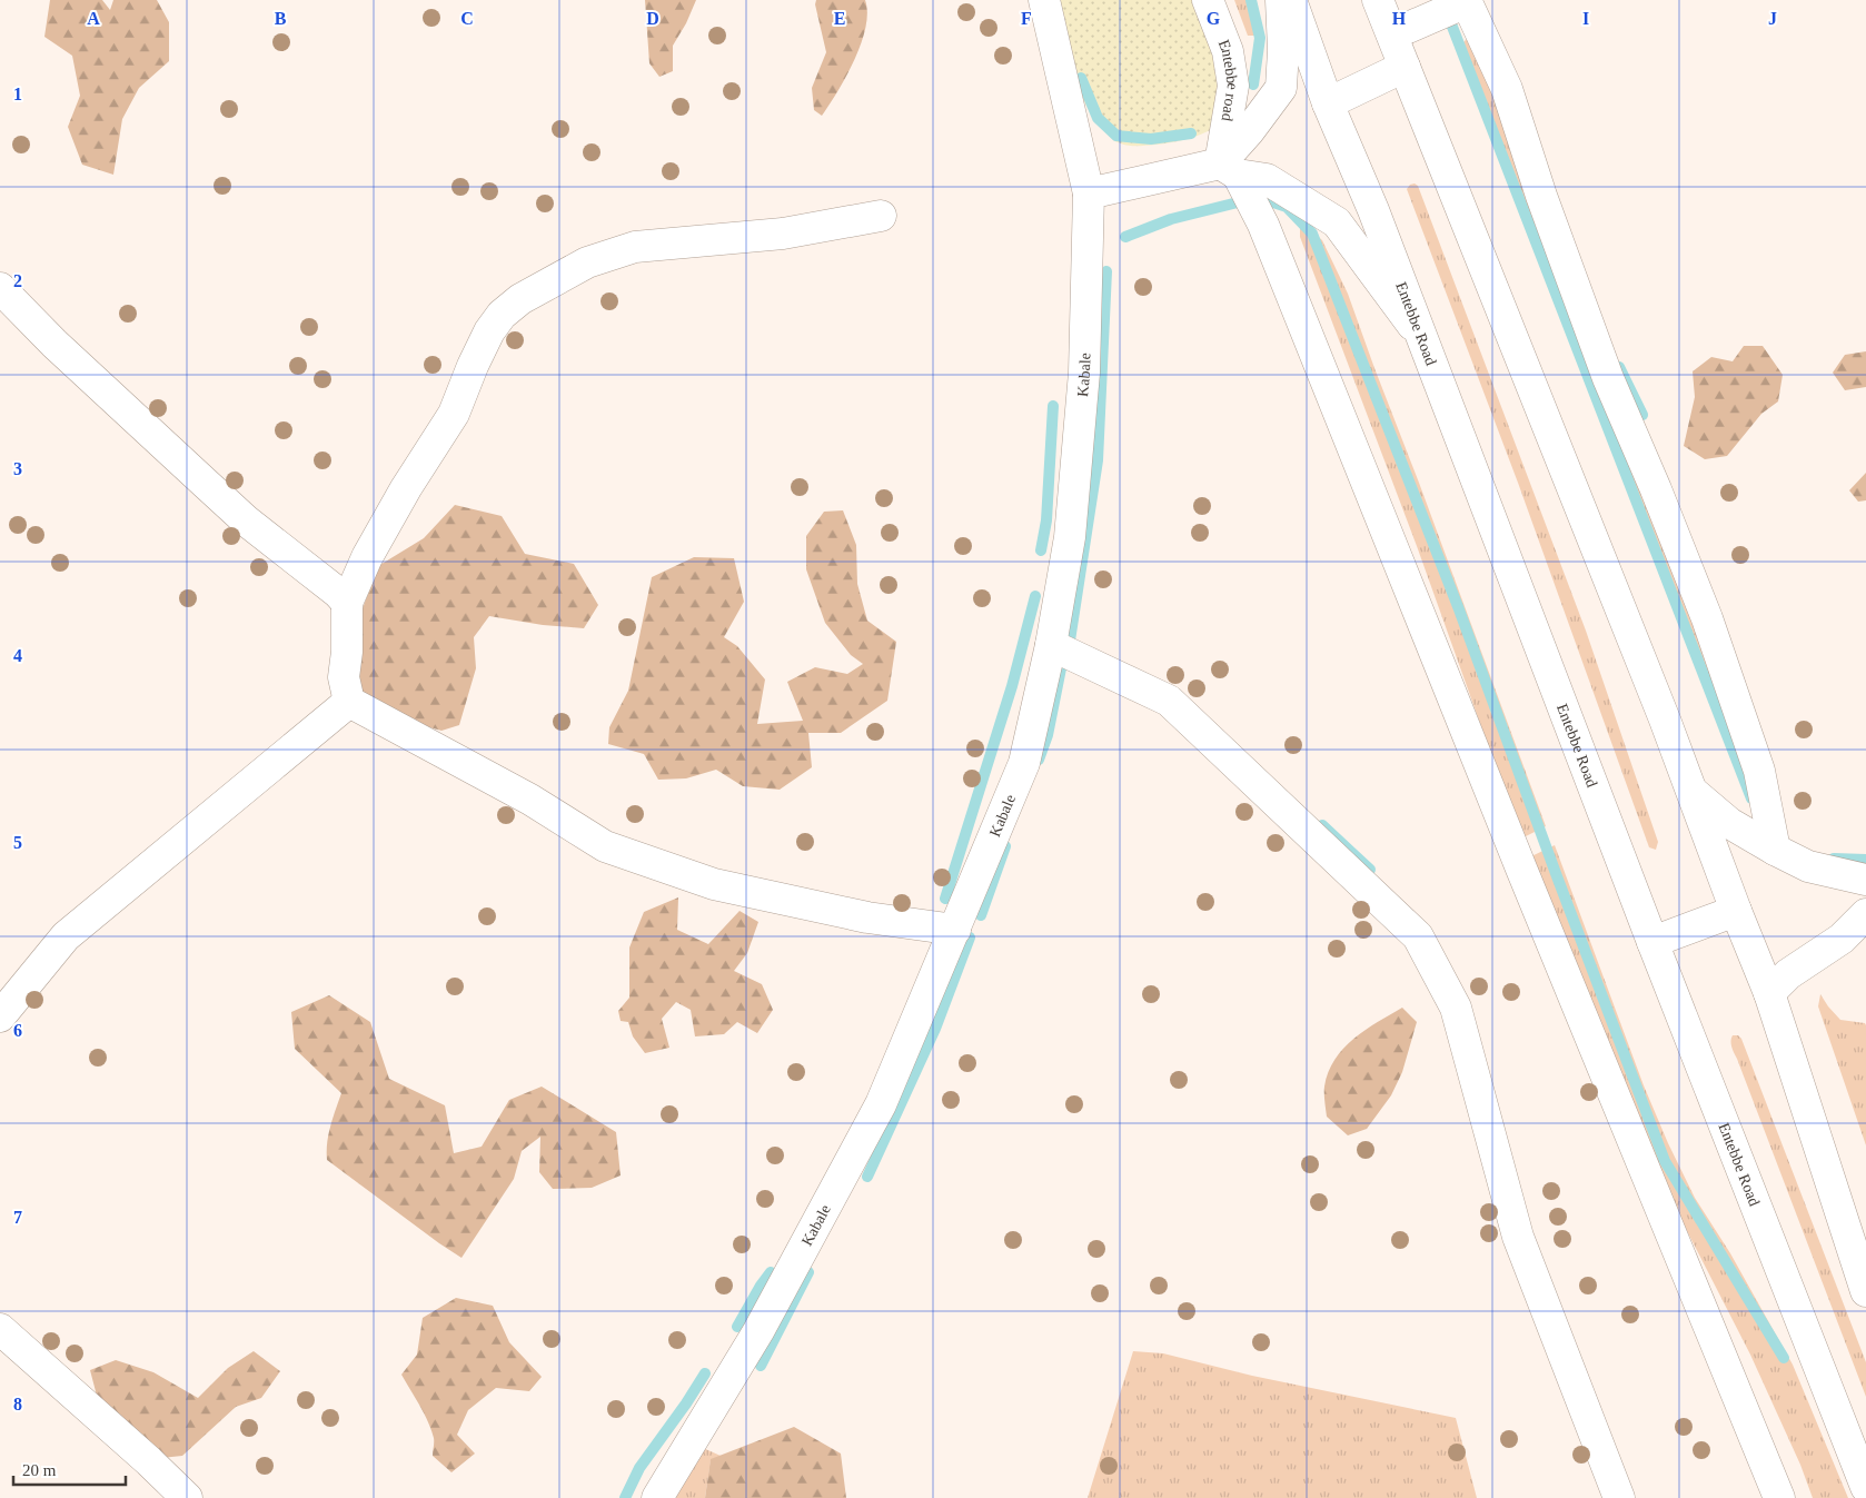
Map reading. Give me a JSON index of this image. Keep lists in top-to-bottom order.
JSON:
{
  "streets": {
    "main road": ["Entebbe road", "Entebbe Road", "Kabale"]
  },
  "scale_bar": "20 m",
  "grid": {
    "columns": [
      "A",
      "B",
      "C",
      "D",
      "E",
      "F",
      "G",
      "H",
      "I",
      "J"
    ],
    "rows": [
      "1",
      "2",
      "3",
      "4",
      "5",
      "6",
      "7",
      "8"
    ]
  }
}
